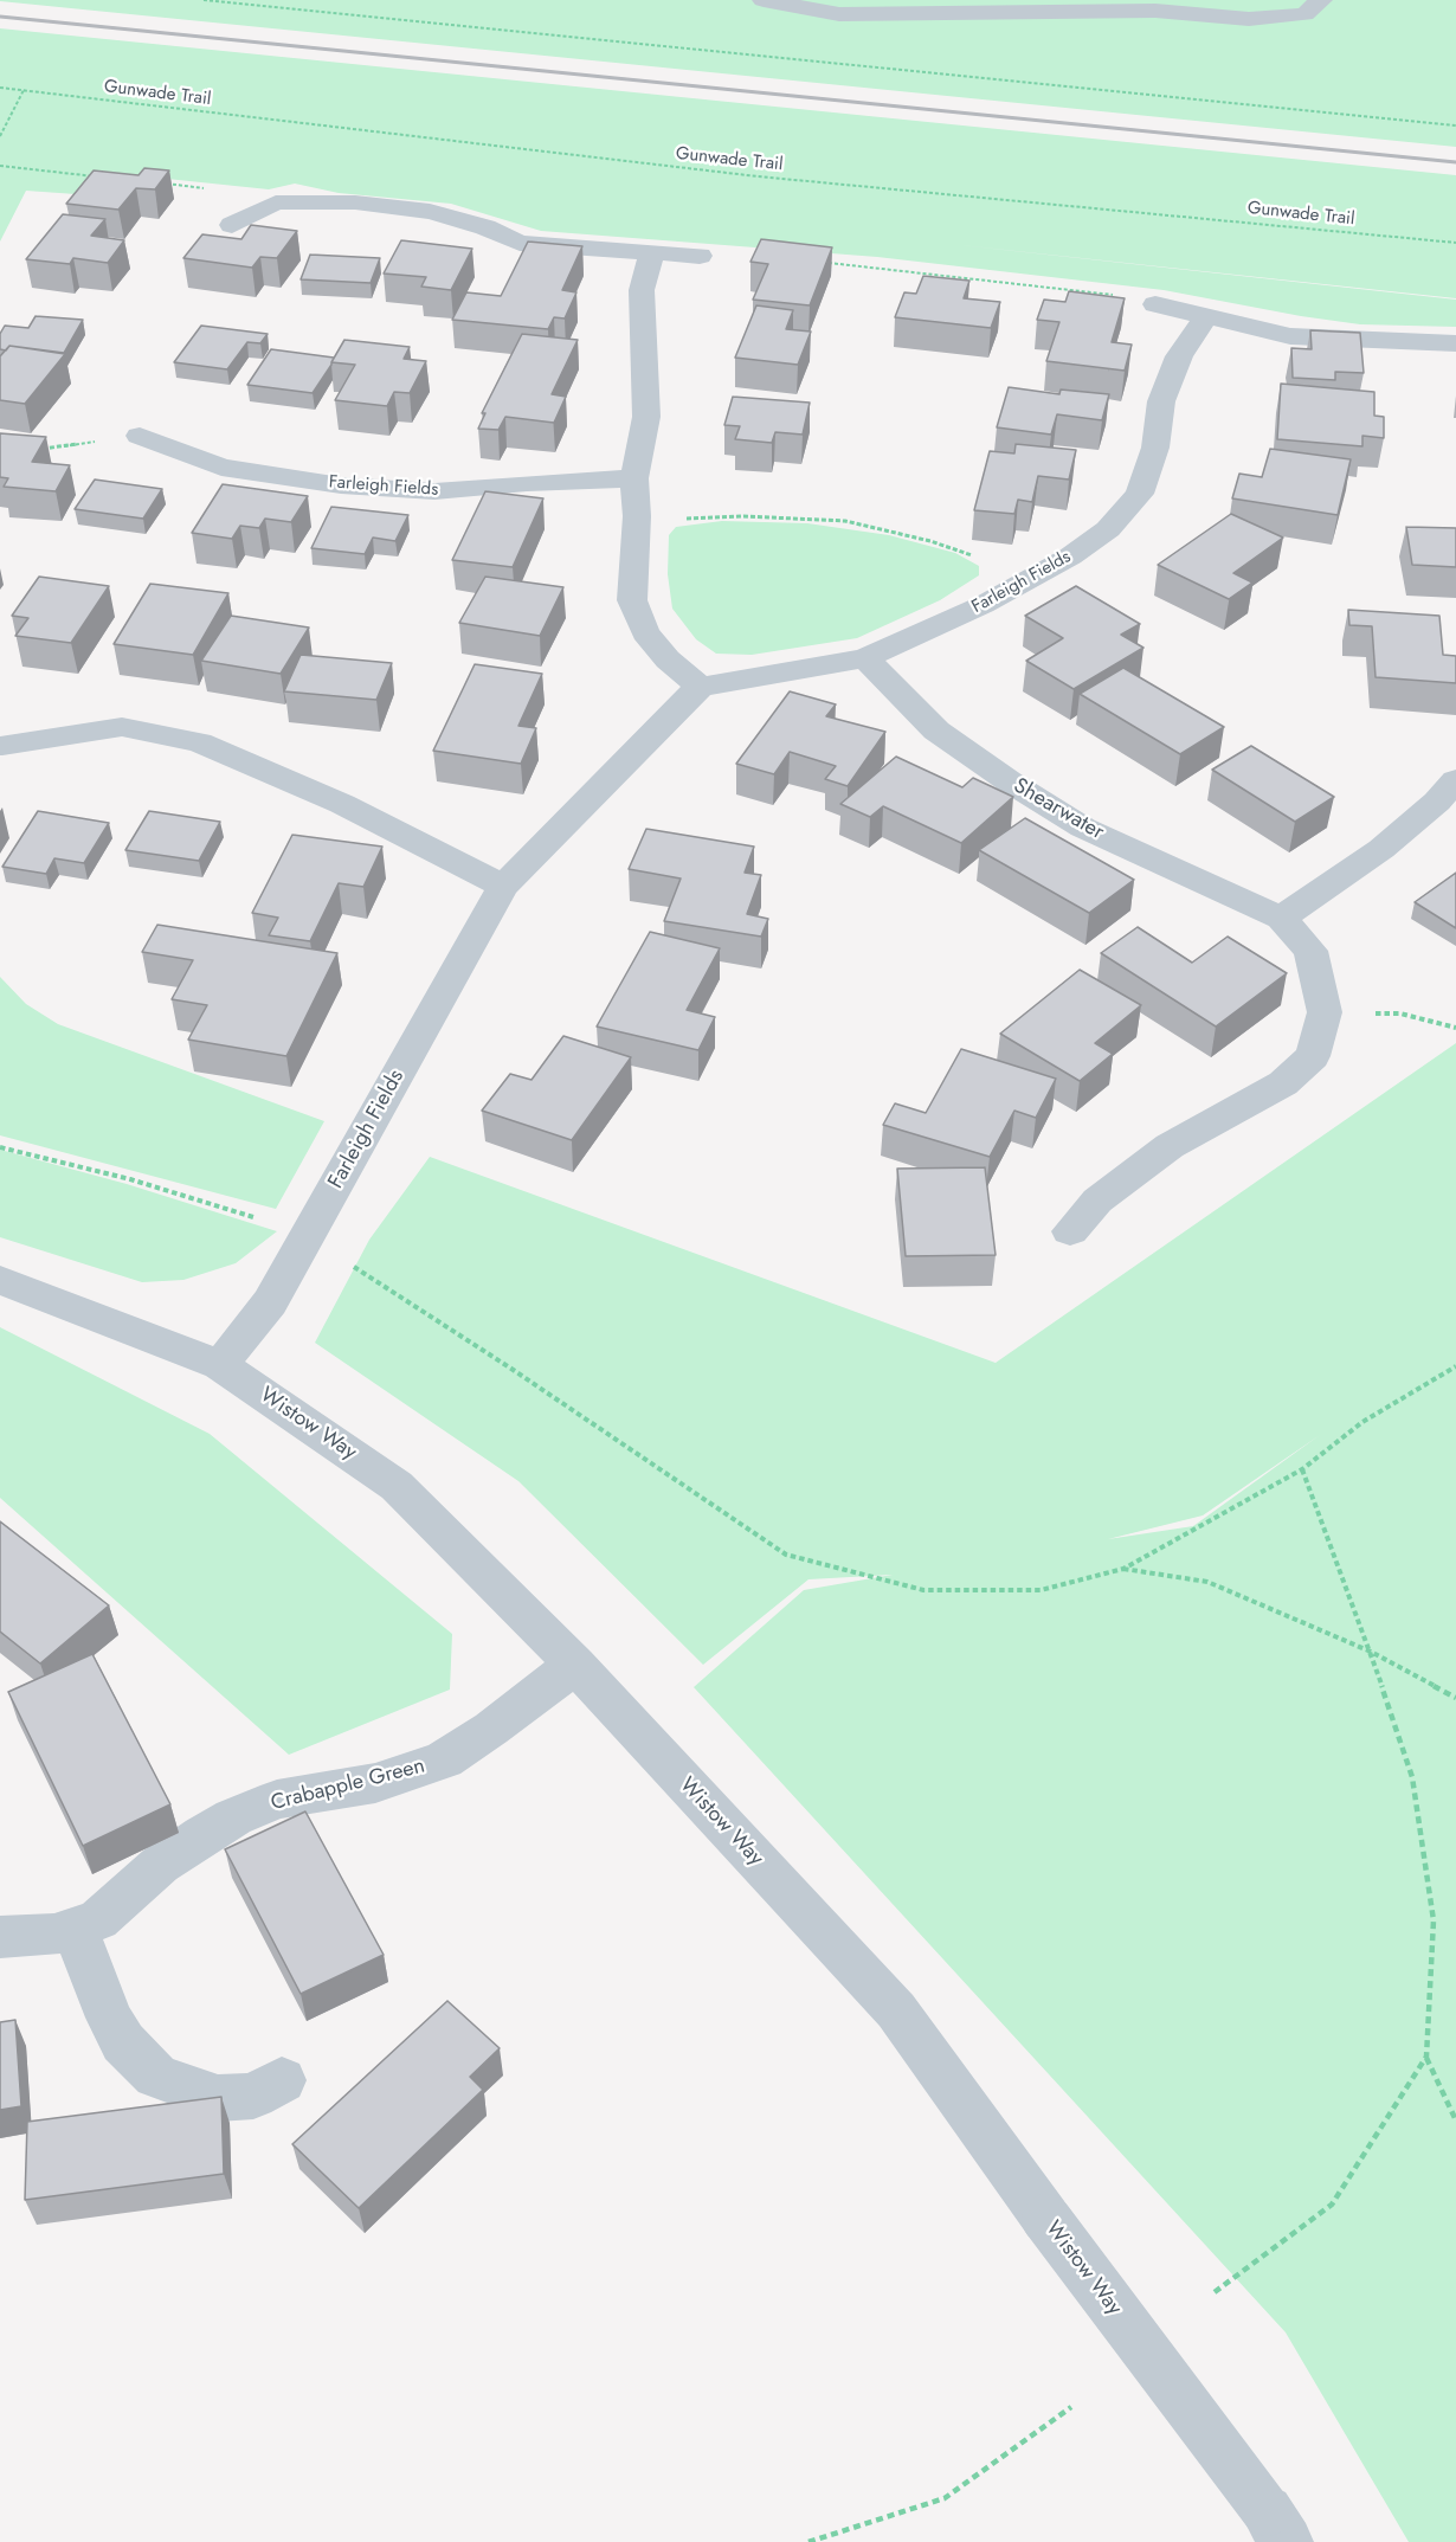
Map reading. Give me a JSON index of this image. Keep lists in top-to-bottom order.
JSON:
{
  "streets": {
    "street": [
      "Farleigh Fields",
      "Shearwater",
      "Wistow Way",
      "Crabapple Green"
    ],
    "path": ["Gunwade Trail"]
  },
  "crossings": [
    ["Farleigh Fields", "Shearwater"],
    ["Farleigh Fields", "Wistow Way"],
    ["Wistow Way", "Crabapple Green"]
  ]
}
